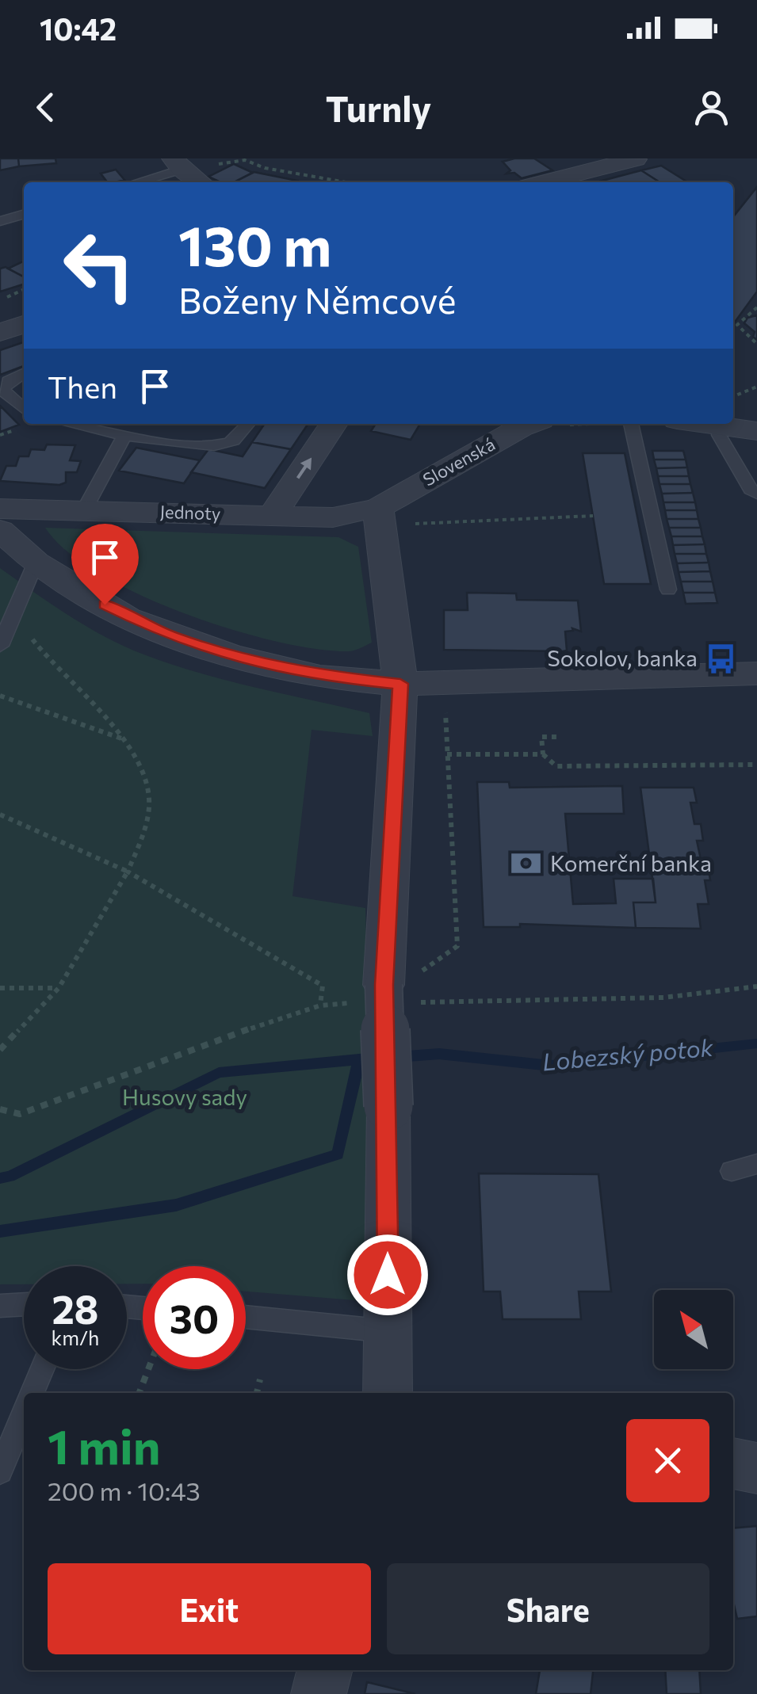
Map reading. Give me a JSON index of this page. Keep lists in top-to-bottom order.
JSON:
{
  "streets": {
    "street": ["Slovenská", "Jednoty"]
  },
  "crossings": [
    ["Slovenská", "Jednoty"]
  ],
  "water": ["Lobezský potok"],
  "parks": ["Husovy sady"],
  "places": {
    "bus stop": ["Sokolov, banka"],
    "bank": ["Komerční banka"]
  },
  "north": "top left",
  "page": {
    "status": "10:42",
    "header": "Turnly",
    "turn": ["130 m", "Boženy Němcové"],
    "then": "Then",
    "speed": "28 km/h",
    "limit": "30",
    "heading": ["1 min", "200 m · 10:43"],
    "buttons": ["Exit", "Share"]
  }
}
